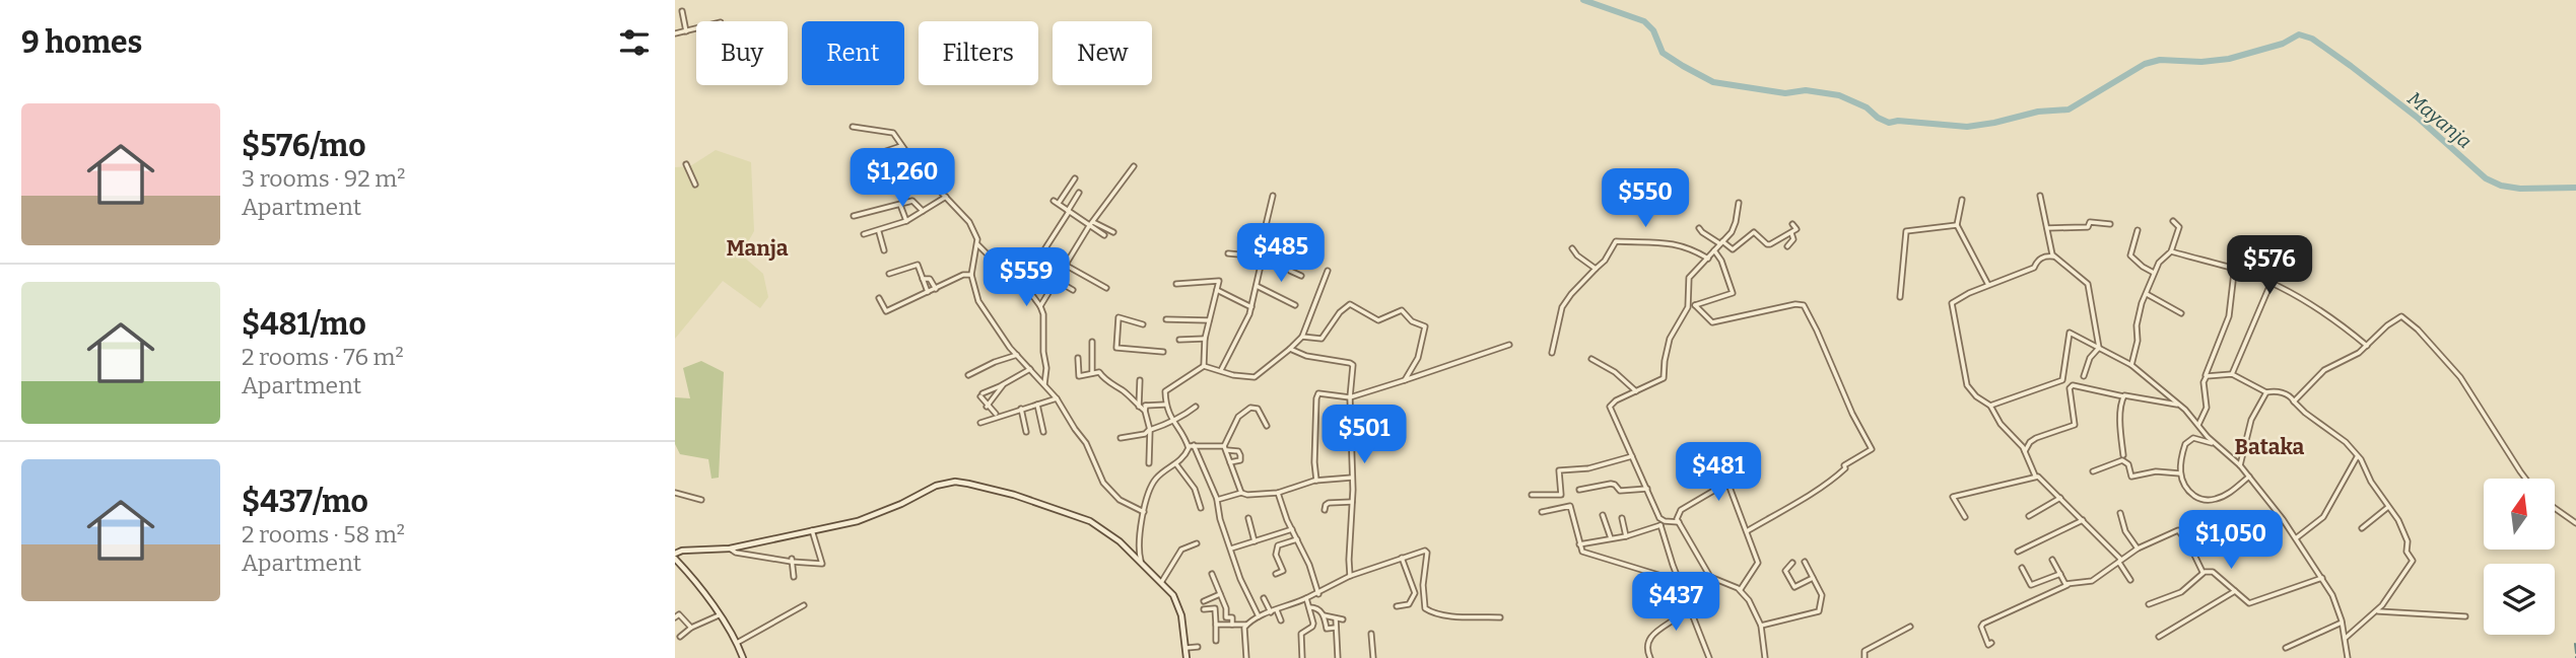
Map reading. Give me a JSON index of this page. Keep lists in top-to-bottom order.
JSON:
{
  "districts": ["Manja", "Bataka"],
  "water": ["Mayanja"],
  "north": "top",
  "page": {
    "heading": "9 homes",
    "chip": [
      "Buy",
      "Rent",
      "Filters",
      "New"
    ],
    "list": [
      {
        "name": "$576/mo",
        "note": "3 rooms · 92 m² · Apartment"
      },
      {
        "name": "$481/mo",
        "note": "2 rooms · 76 m² · Apartment"
      },
      {
        "name": "$437/mo",
        "note": "2 rooms · 58 m² · Apartment"
      }
    ],
    "price": [
      "$1,260",
      "$550",
      "$485",
      "$576",
      "$559",
      "$501",
      "$481",
      "$1,050",
      "$437"
    ]
  }
}
